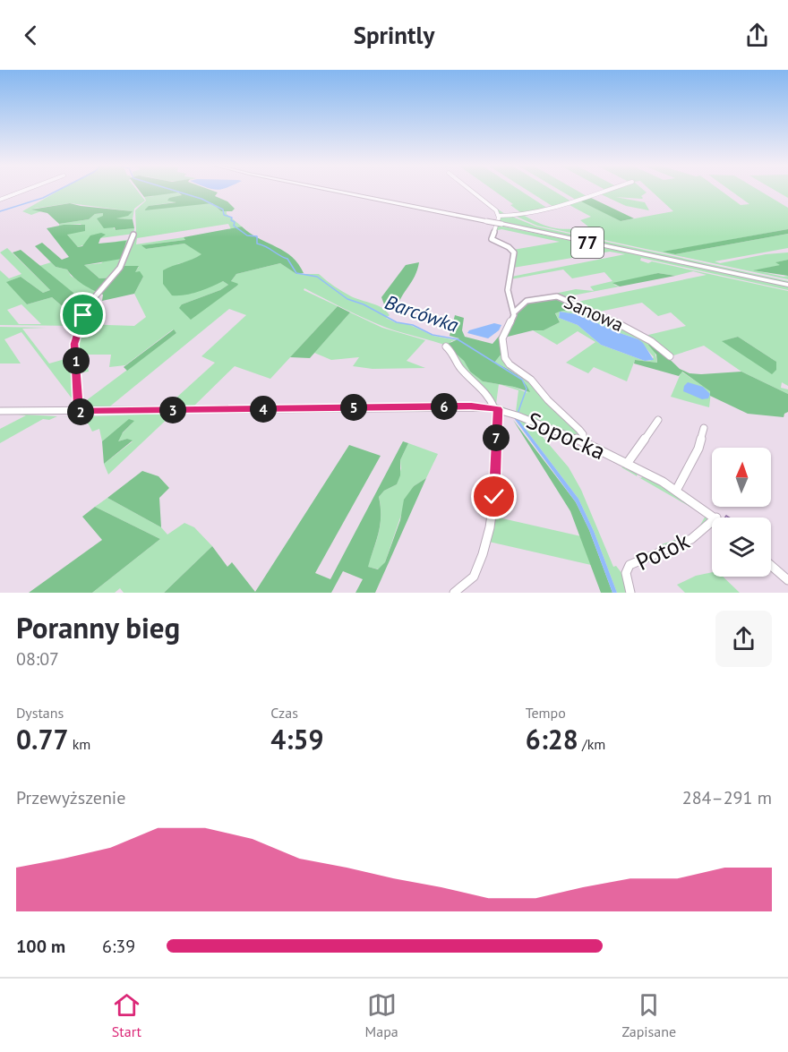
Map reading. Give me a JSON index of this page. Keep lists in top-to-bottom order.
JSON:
{
  "streets": {
    "main road": ["77"],
    "street": ["Sanowa", "Sopocka", "Potok"]
  },
  "water": ["Barcówka"],
  "north": "top",
  "page": {
    "header": "Sprintly",
    "pins": [
      "1",
      "6",
      "5",
      "4",
      "3",
      "2",
      "7"
    ],
    "heading": ["Poranny bieg", "08:07"],
    "stats": [
      ["Dystans", "0.77 km"],
      ["Czas", "4:59"],
      ["Tempo", "6:28 /km"]
    ],
    "chart": ["Przewyższenie", "284–291 m"],
    "list": [
      {
        "name": "100 m",
        "note": "6:39"
      }
    ],
    "tabs": ["Start", "Mapa", "Zapisane"]
  }
}
